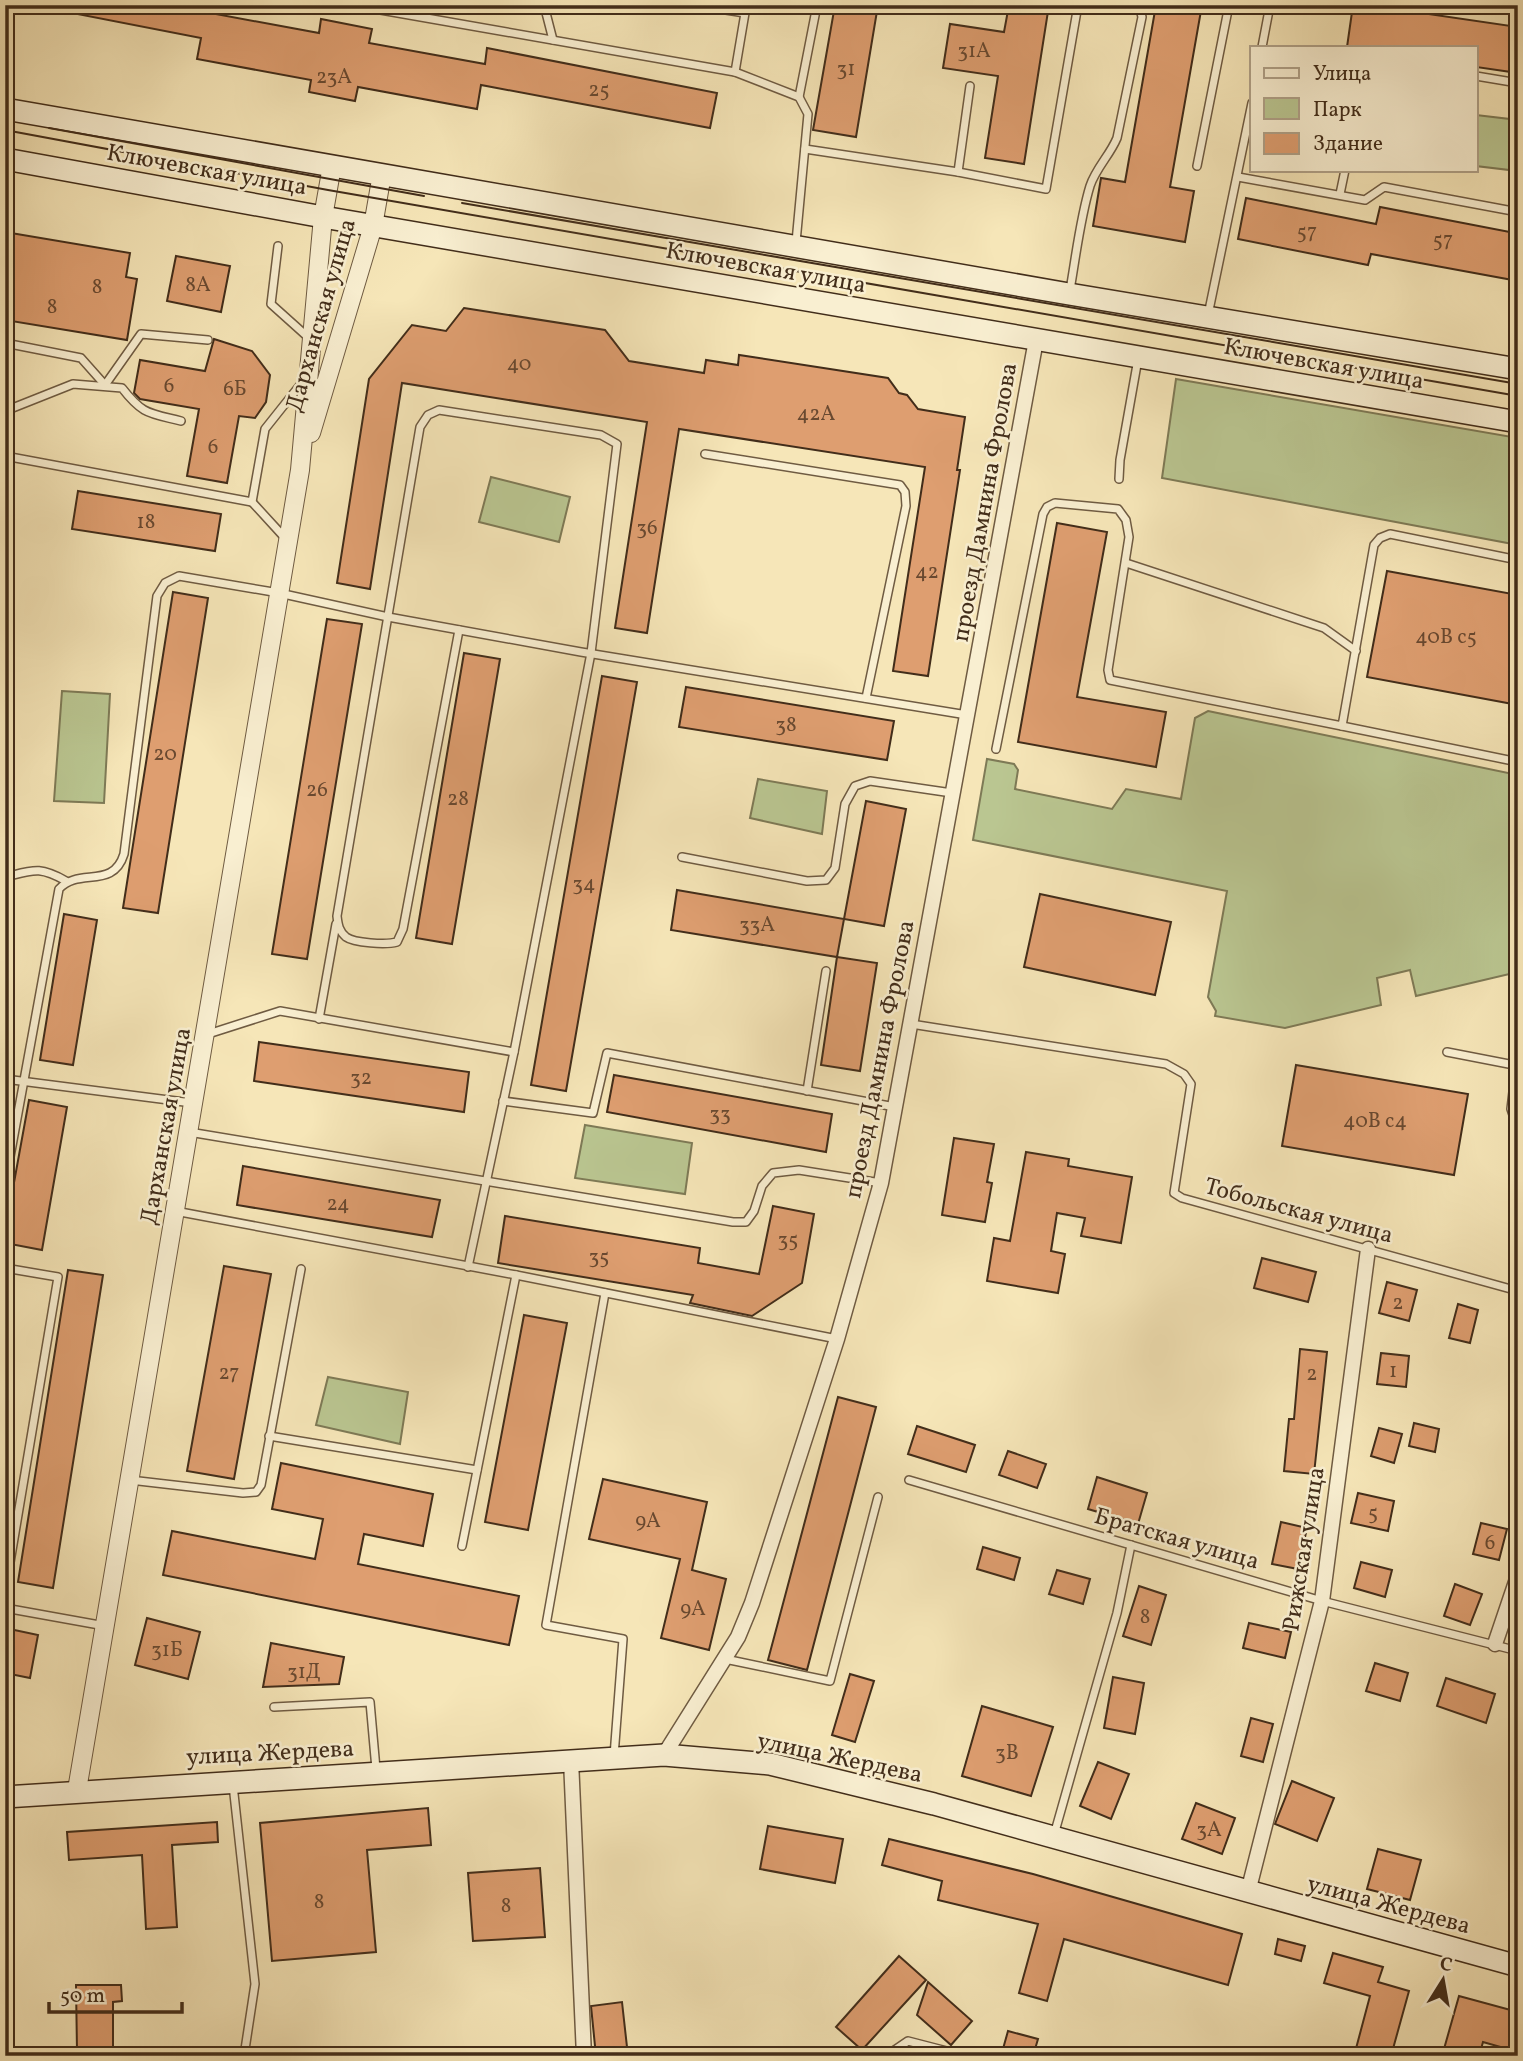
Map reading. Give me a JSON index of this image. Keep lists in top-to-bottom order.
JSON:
{
  "streets": {
    "main road": ["Ключевская улица", "улица Жердева"],
    "street": ["Дарханская улица", "проезд Дамнина Фролова", "Рижская улица"],
    "lane": ["Тобольская улица", "Братская улица"]
  },
  "crossings": [
    ["Ключевская улица", "Дарханская улица"],
    ["Ключевская улица", "проезд Дамнина Фролова"],
    ["Дарханская улица", "улица Жердева"],
    ["проезд Дамнина Фролова", "Тобольская улица"],
    ["проезд Дамнина Фролова", "улица Жердева"],
    ["Тобольская улица", "Рижская улица"],
    ["Братская улица", "Рижская улица"],
    ["Рижская улица", "улица Жердева"]
  ],
  "house_numbers": [
    "31А",
    "31",
    "23А",
    "25",
    "57",
    "57",
    "8А",
    "8",
    "8",
    "40",
    "6",
    "6Б",
    "42А",
    "6",
    "18",
    "36",
    "42",
    "40В с5",
    "38",
    "20",
    "26",
    "28",
    "34",
    "33А",
    "32",
    "33",
    "40В с4",
    "24",
    "35",
    "35",
    "2",
    "1",
    "27",
    "2",
    "5",
    "9А",
    "6",
    "9А",
    "8",
    "31Б",
    "31Д",
    "3В",
    "3А",
    "8",
    "8"
  ],
  "legend": ["Улица", "Парк", "Здание"],
  "scale_bar": "50 m",
  "north": "top"
}
